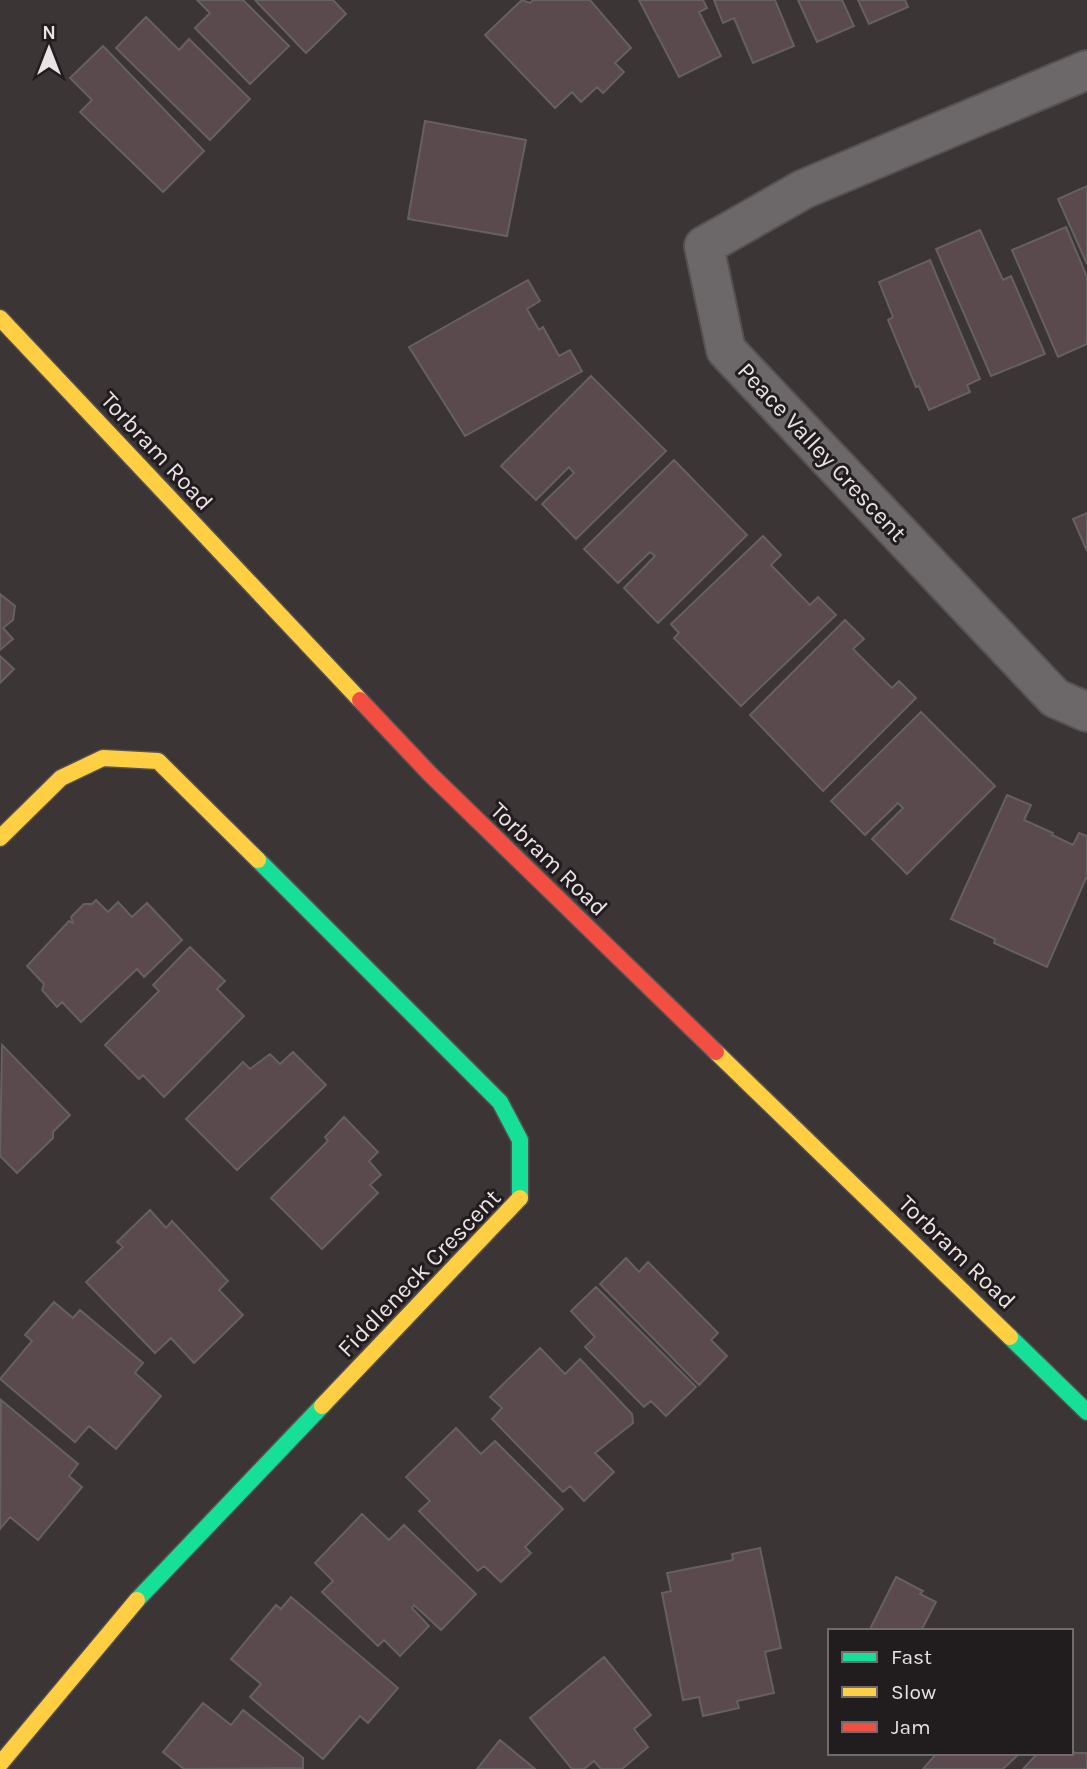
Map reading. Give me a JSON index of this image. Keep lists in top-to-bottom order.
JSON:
{
  "streets": {
    "main road": ["Torbram Road", "Fiddleneck Crescent"],
    "street": ["Peace Valley Crescent"]
  },
  "legend": ["Fast", "Slow", "Jam"],
  "north": "top"
}
